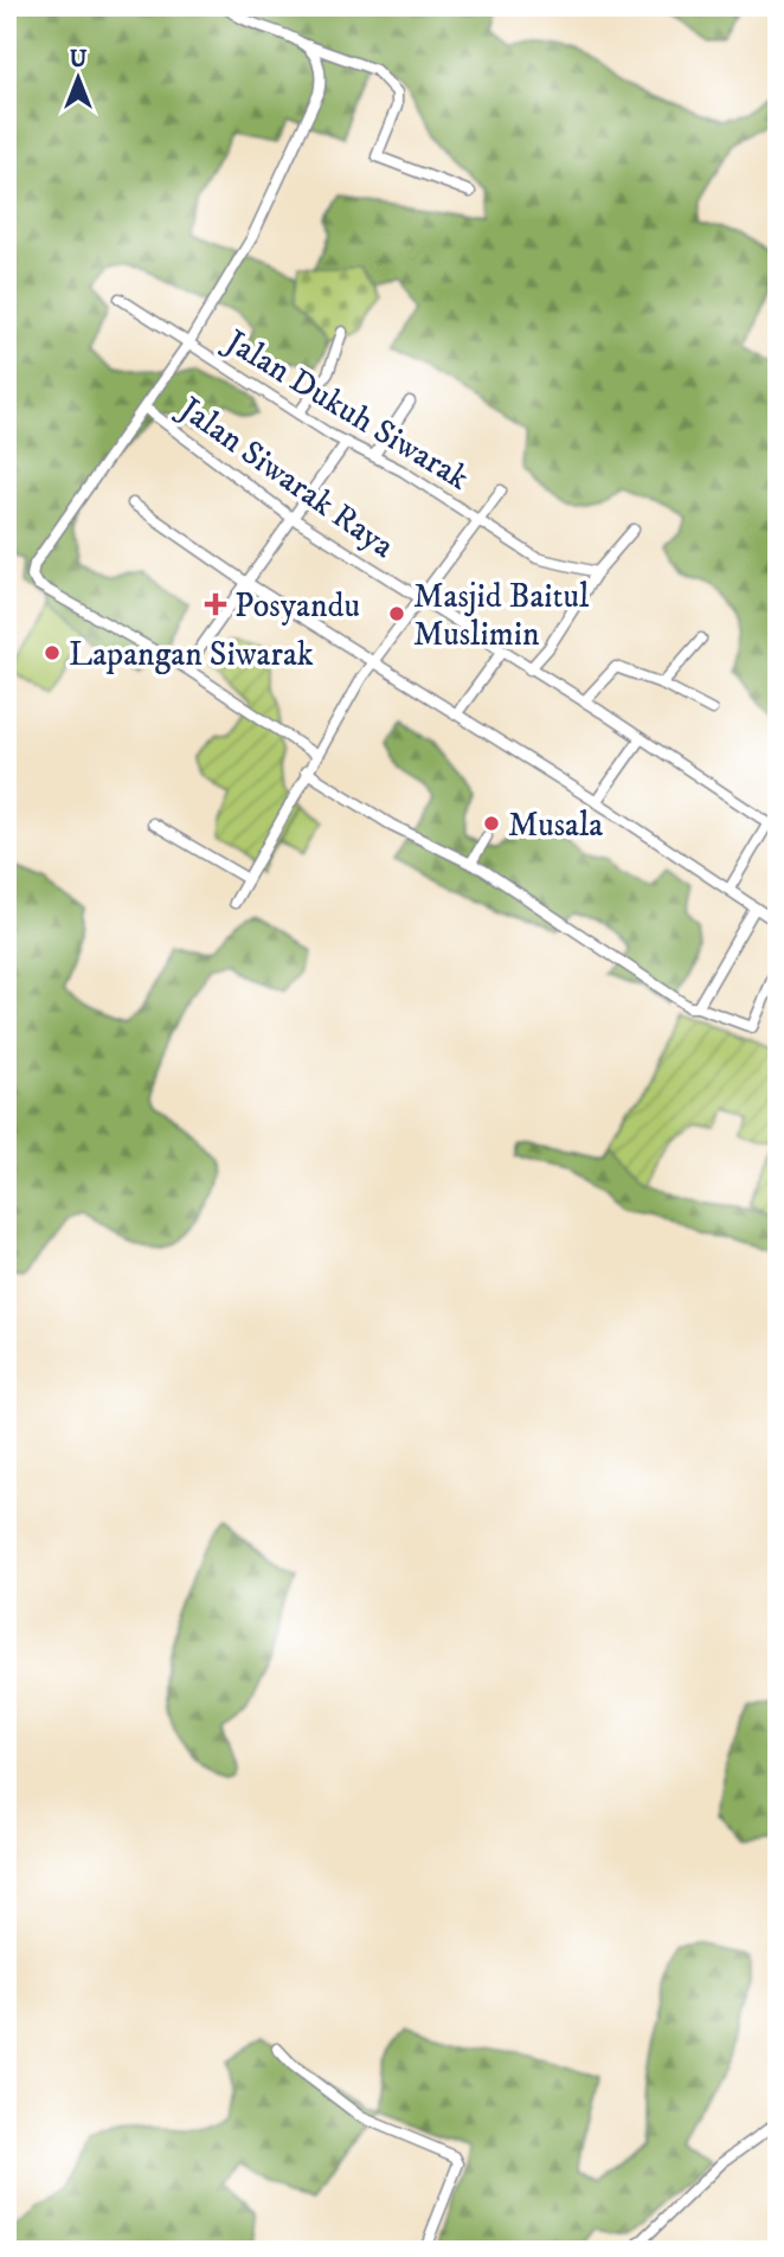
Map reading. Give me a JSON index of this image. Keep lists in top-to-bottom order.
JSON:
{
  "streets": {
    "street": ["Jalan Dukuh Siwarak", "Jalan Siwarak Raya"]
  },
  "crossings": [
    ["Jalan Dukuh Siwarak", "Jalan Siwarak Raya"]
  ],
  "places": {
    "health": ["Posyandu"],
    "other": ["Masjid Baitul Muslimin", "Lapangan Siwarak", "Musala"]
  },
  "north": "top"
}
